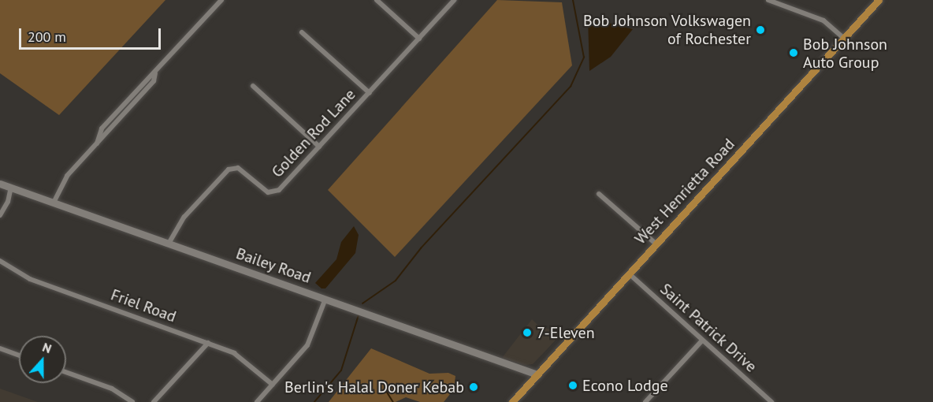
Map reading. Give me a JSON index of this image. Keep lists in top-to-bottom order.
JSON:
{
  "streets": {
    "main road": ["West Henrietta Road"],
    "street": [
      "Golden Rod Lane",
      "Bailey Road",
      "Friel Road",
      "Saint Patrick Drive"
    ]
  },
  "crossings": [
    ["Golden Rod Lane", "Bailey Road"],
    ["West Henrietta Road", "Bailey Road"],
    ["West Henrietta Road", "Saint Patrick Drive"]
  ],
  "places": [
    "Bob Johnson Volkswagen of Rochester",
    "Bob Johnson Auto Group",
    "7-Eleven",
    "Econo Lodge",
    "Berlin's Halal Doner Kebab"
  ],
  "scale_bar": "200 m",
  "north": "top"
}
